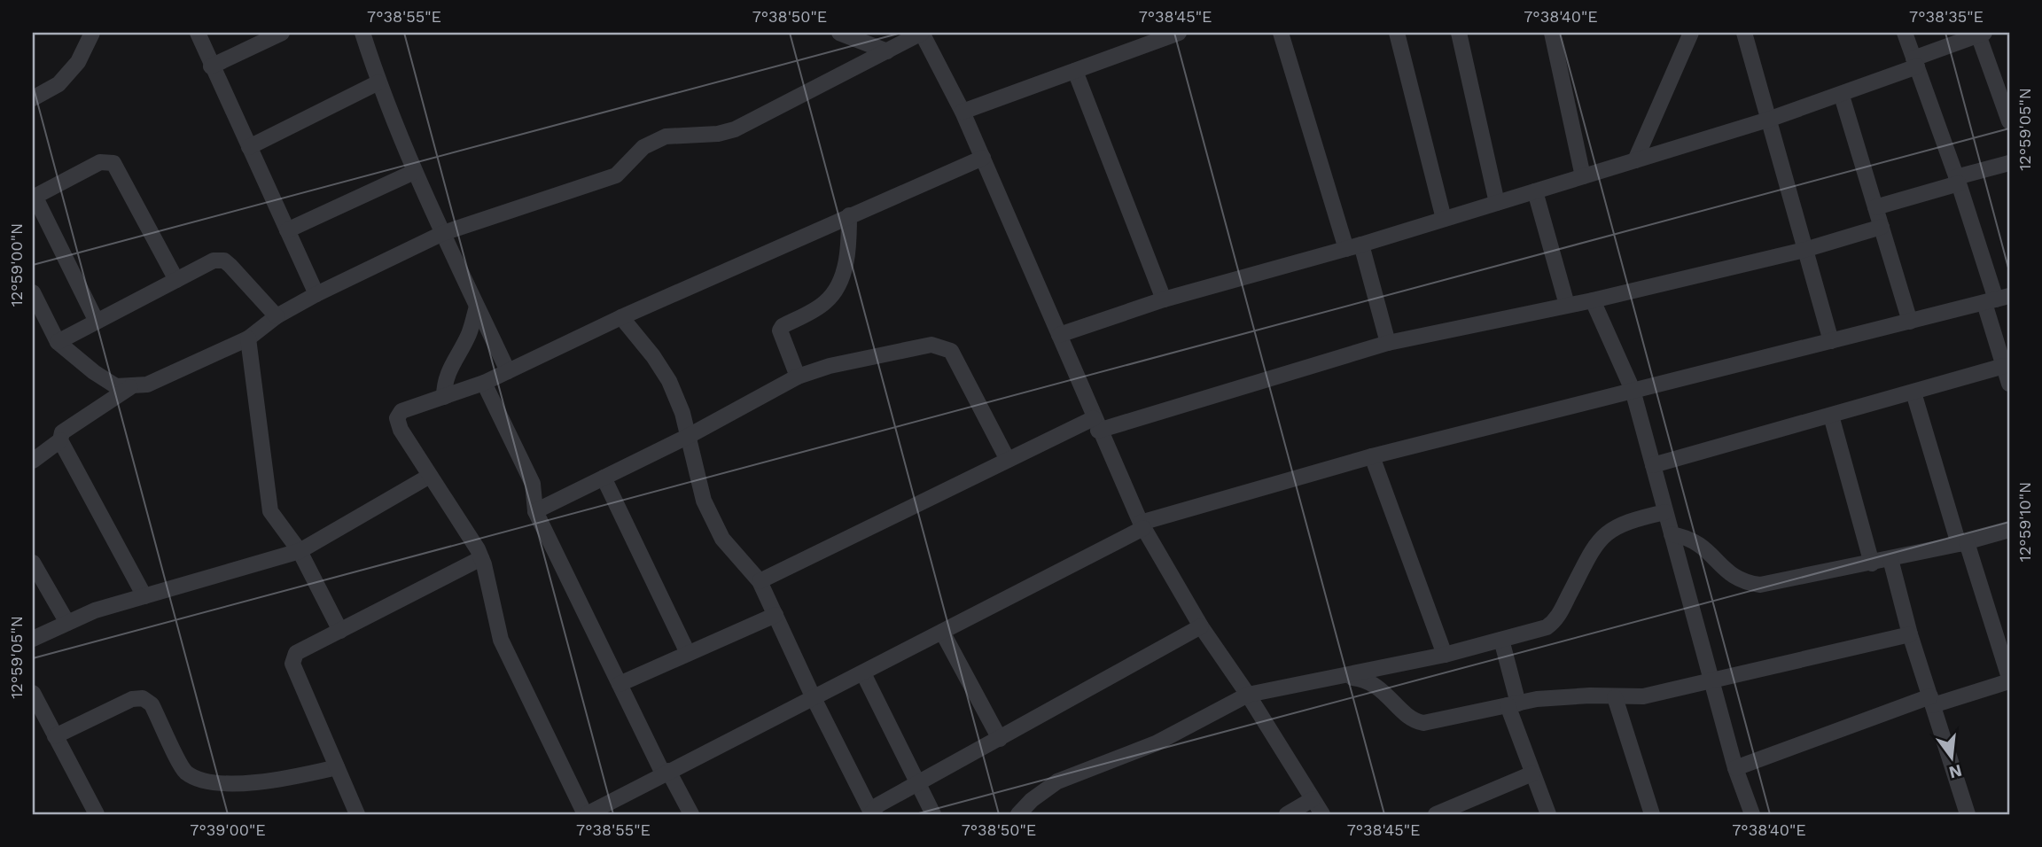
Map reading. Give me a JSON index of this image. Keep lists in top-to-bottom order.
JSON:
{
  "north": "bottom",
  "coordinates": [
    "7°38'55\"E",
    "7°38'50\"E",
    "7°38'45\"E",
    "7°38'40\"E",
    "7°38'35\"E",
    "12°59'05\"N",
    "12°59'00\"N",
    "12°59'10\"N",
    "7°39'00\"E"
  ]
}
